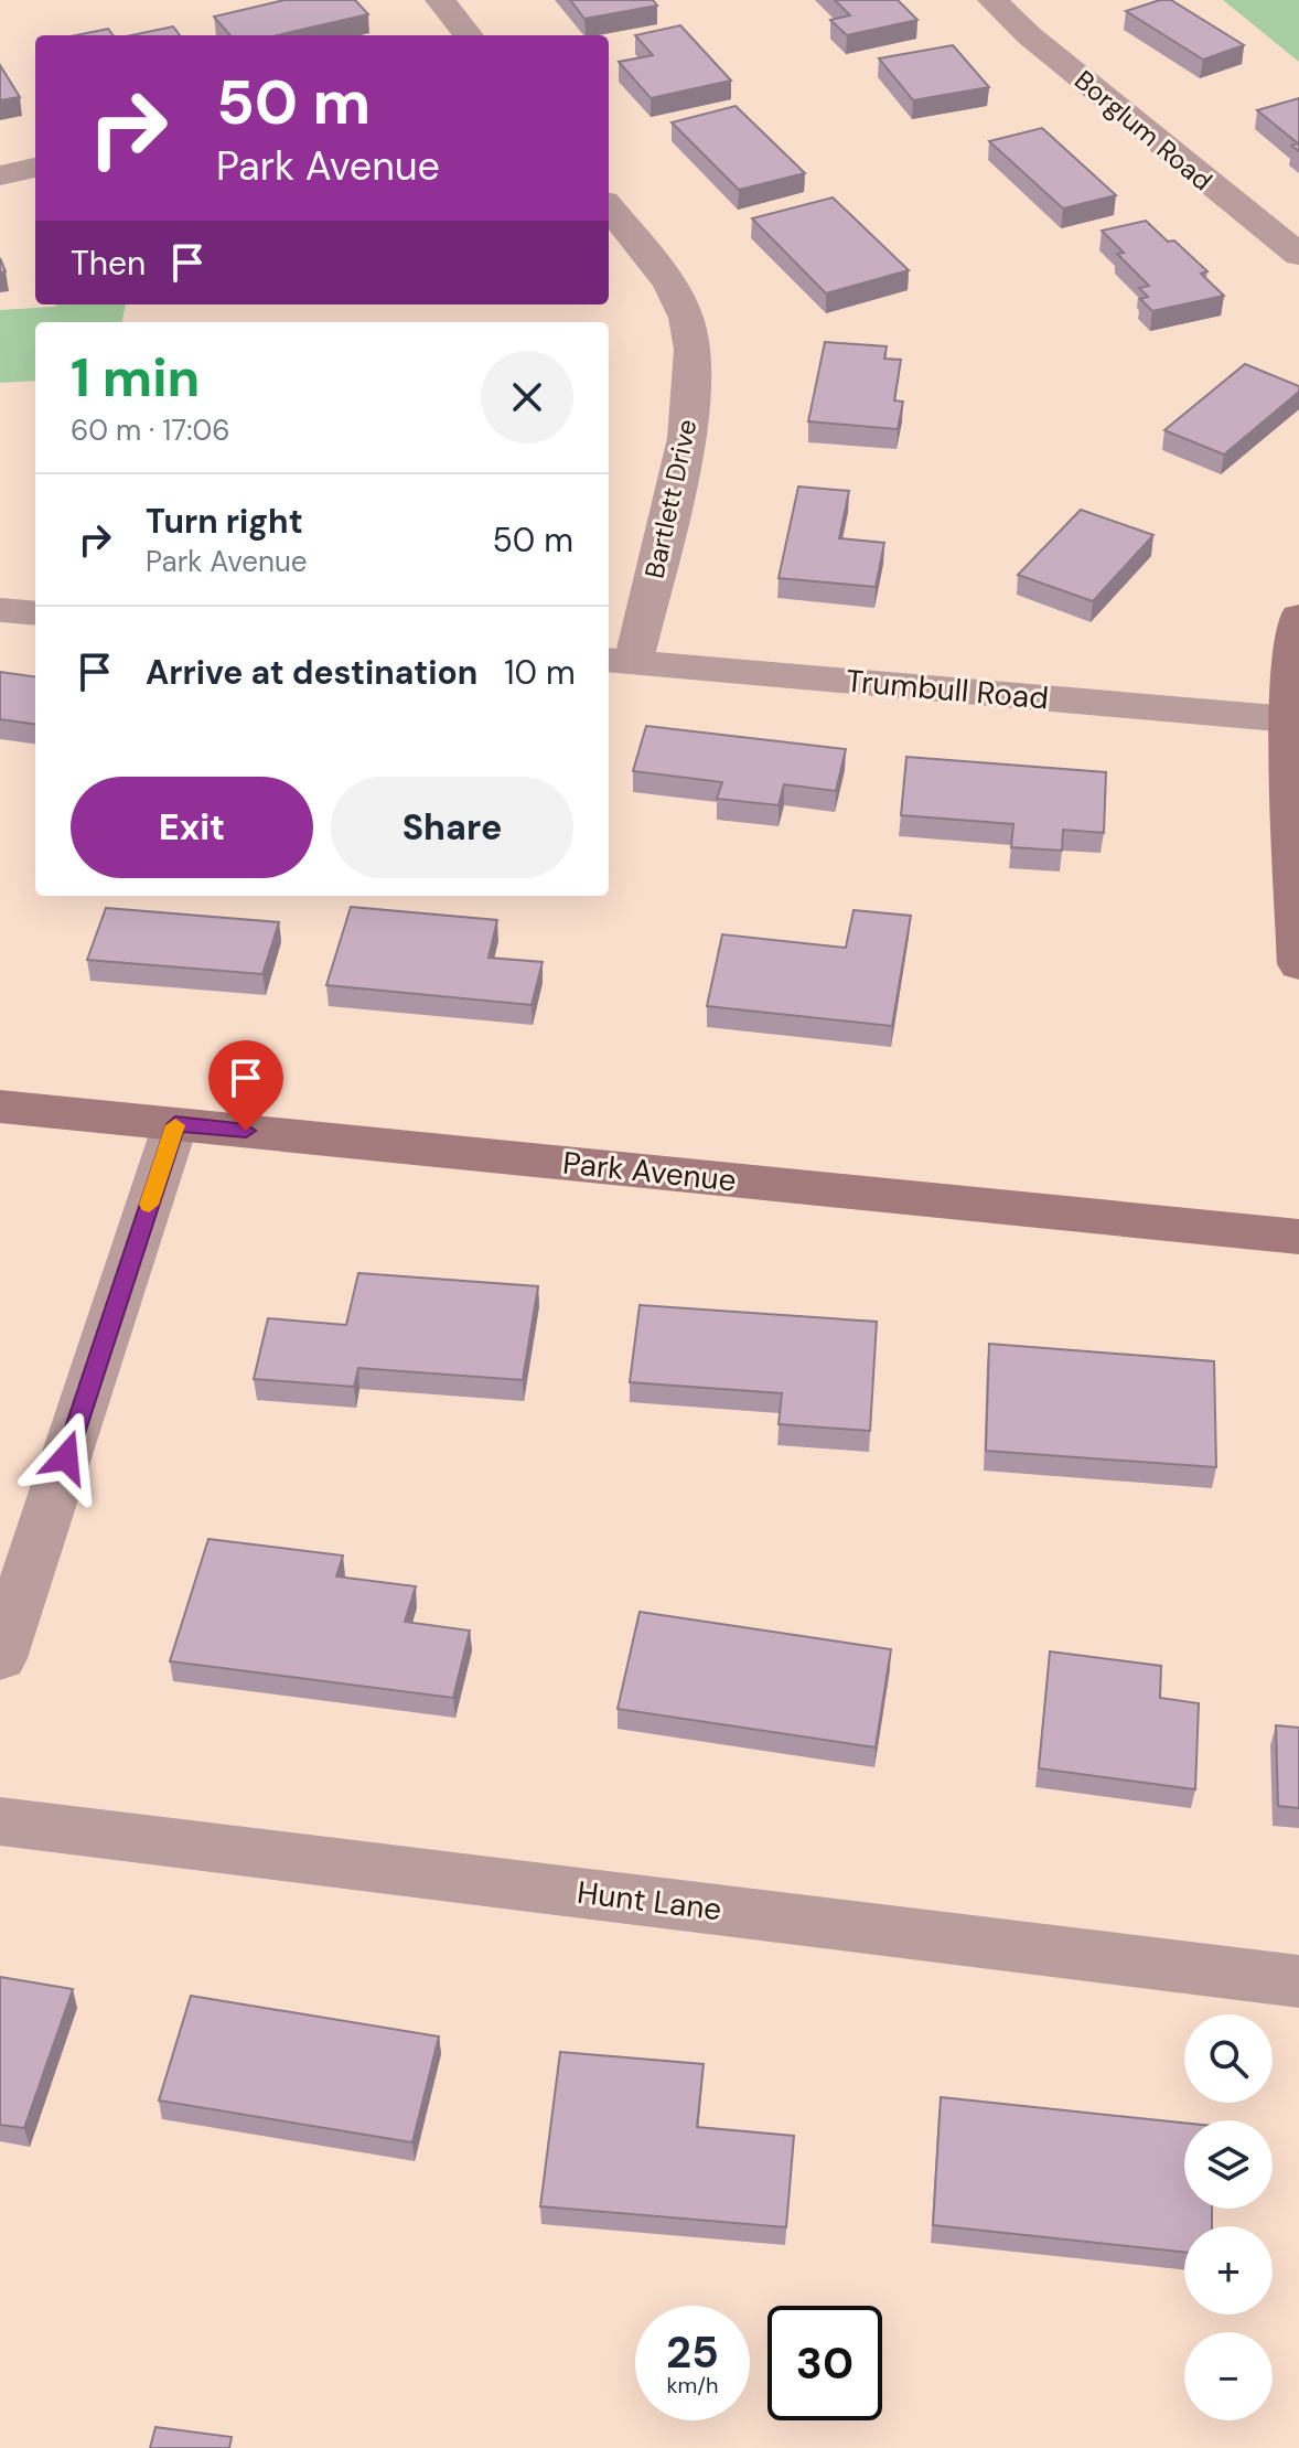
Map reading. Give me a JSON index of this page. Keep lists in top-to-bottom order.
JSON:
{
  "streets": {
    "street": [
      "Borglum Road",
      "Bartlett Drive",
      "Trumbull Road",
      "Park Avenue",
      "Hunt Lane"
    ]
  },
  "crossings": [
    ["Bartlett Drive", "Trumbull Road"]
  ],
  "page": {
    "turn": ["50 m", "Park Avenue"],
    "then": "Then",
    "heading": ["1 min", "60 m · 17:06"],
    "list": [
      {
        "name": "Turn right",
        "note": "Park Avenue",
        "value": "50 m"
      },
      {
        "name": "Arrive at destination",
        "value": "10 m"
      }
    ],
    "buttons": ["Exit", "Share"],
    "map_buttons": ["+", "−"],
    "speed": "25 km/h",
    "limit": "30"
  }
}
